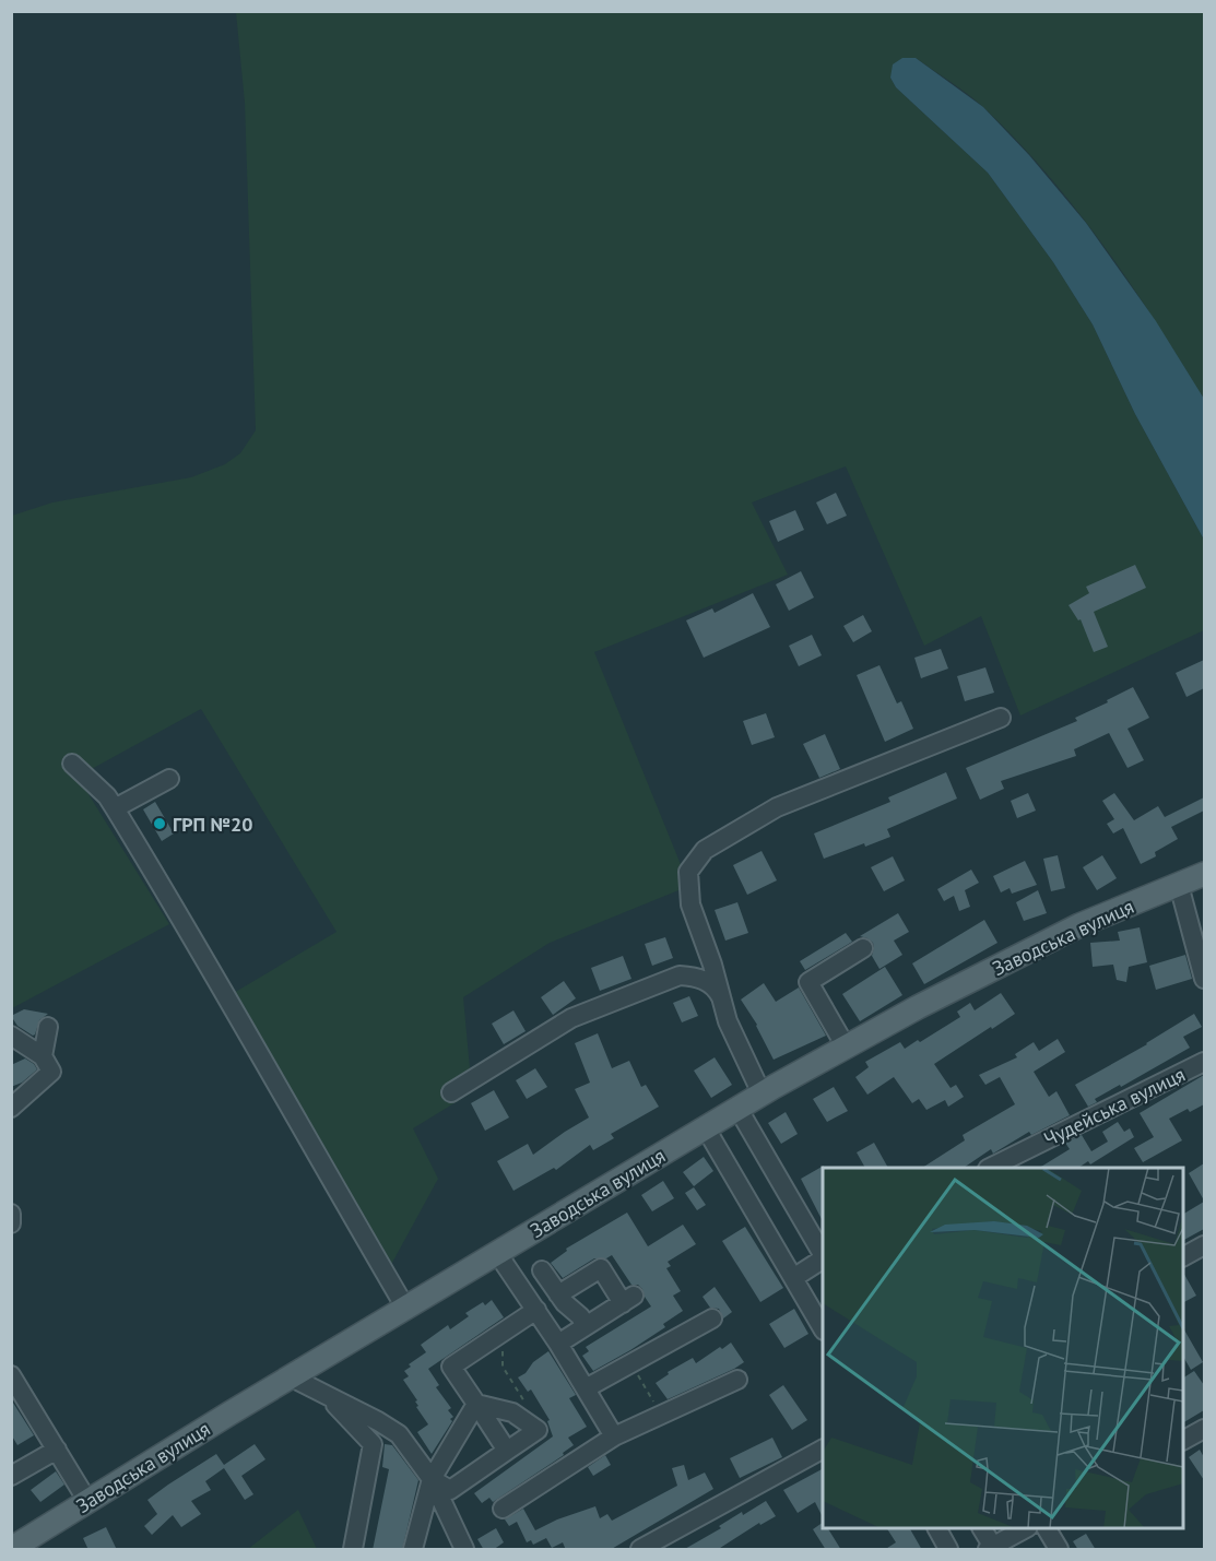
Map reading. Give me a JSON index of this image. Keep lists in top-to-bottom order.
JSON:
{
  "streets": {
    "main road": ["Заводська вулиця"],
    "street": ["Чудейська вулиця"]
  },
  "places": ["ГРП №20"]
}
